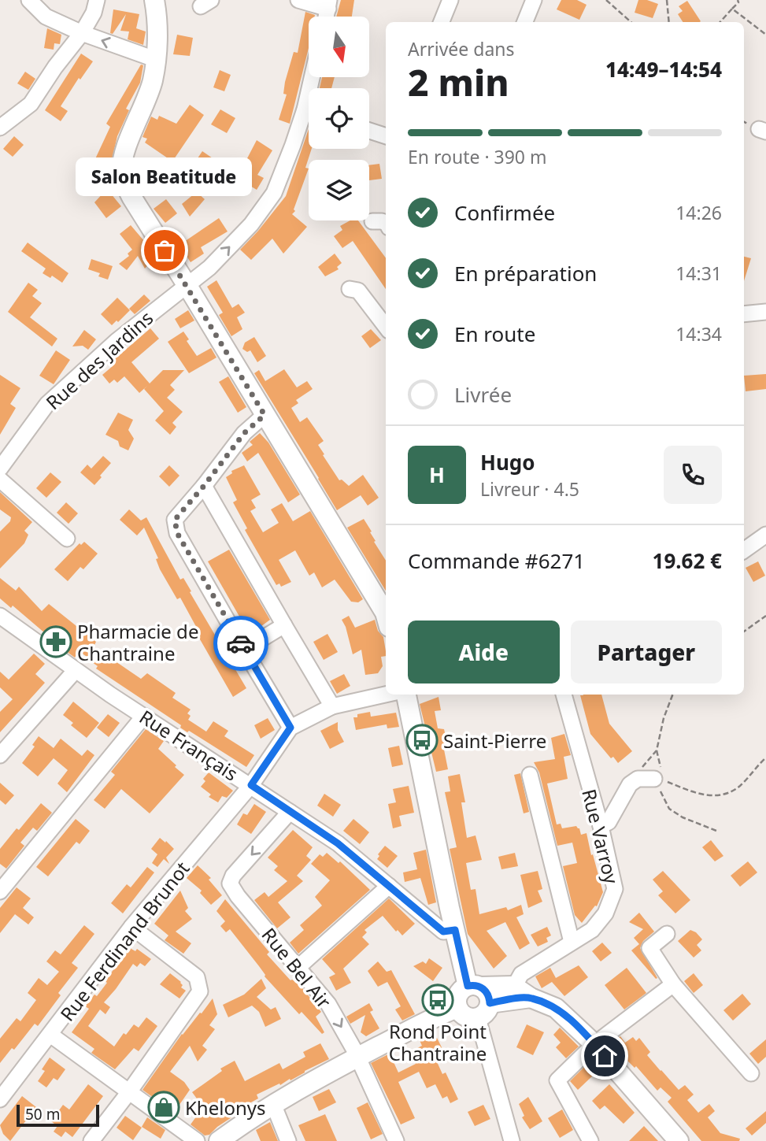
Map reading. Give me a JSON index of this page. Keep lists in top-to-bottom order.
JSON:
{
  "streets": {
    "street": [
      "Rue des Jardins",
      "Rue Français",
      "Rue Varroy",
      "Rue Ferdinand Brunot",
      "Rue Bel Air"
    ]
  },
  "crossings": [
    ["Rue Français", "Rue Ferdinand Brunot"],
    ["Rue Français", "Rue Bel Air"]
  ],
  "one_way": ["Rue des Jardins", "Rue Bel Air"],
  "places": {
    "other": ["Salon Beatitude"],
    "pharmacy": ["Pharmacie de Chantraine"],
    "bus stop": ["Saint-Pierre", "Rond Point Chantraine"],
    "shop": ["Khelonys"]
  },
  "scale_bar": "50 m",
  "north": "bottom",
  "page": {
    "heading": ["2 min", "Arrivée dans", "14:49–14:54"],
    "panel": [
      "Hugo",
      "Livreur · 4.5",
      "Commande #6271",
      "19.62 €"
    ],
    "bar": "En route · 390 m",
    "bubble": "Salon Beatitude",
    "list": [
      ["Confirmée", "14:26"],
      ["En préparation", "14:31"],
      ["En route", "14:34"],
      "Livrée"
    ],
    "round": "H",
    "buttons": ["Aide", "Partager"],
    "scale": "50 m"
  }
}
